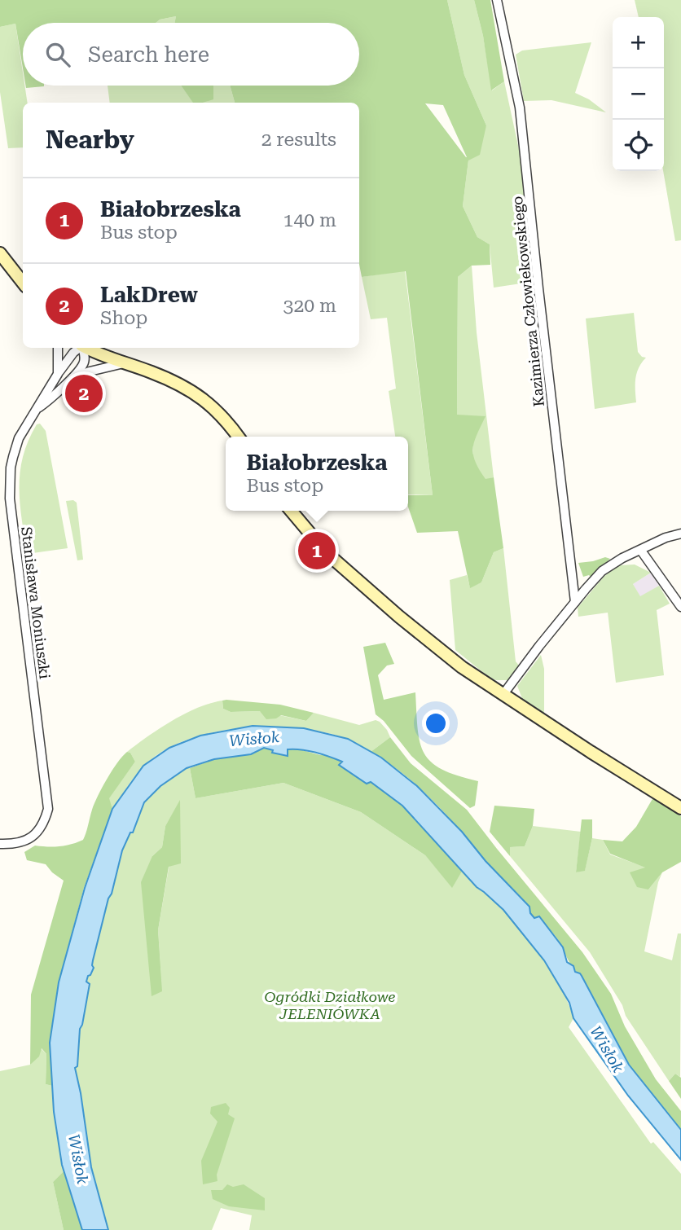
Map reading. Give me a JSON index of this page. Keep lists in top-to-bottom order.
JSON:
{
  "streets": {
    "street": ["Kazimierza Człowiekowskiego", "Stanisława Moniuszki"]
  },
  "water": ["Wisłok"],
  "parks": ["Ogródki Działkowe JELENIÓWKA"],
  "page": {
    "map_buttons": ["+", "−"],
    "search": "Search here",
    "heading": ["Nearby", "2 results"],
    "list": [
      {
        "mark": "1",
        "name": "Białobrzeska",
        "note": "Bus stop",
        "value": "140 m"
      },
      {
        "mark": "2",
        "name": "LakDrew",
        "note": "Shop",
        "value": "320 m"
      }
    ],
    "pins": ["2", "1"],
    "popup": ["Białobrzeska", "Bus stop"]
  }
}
